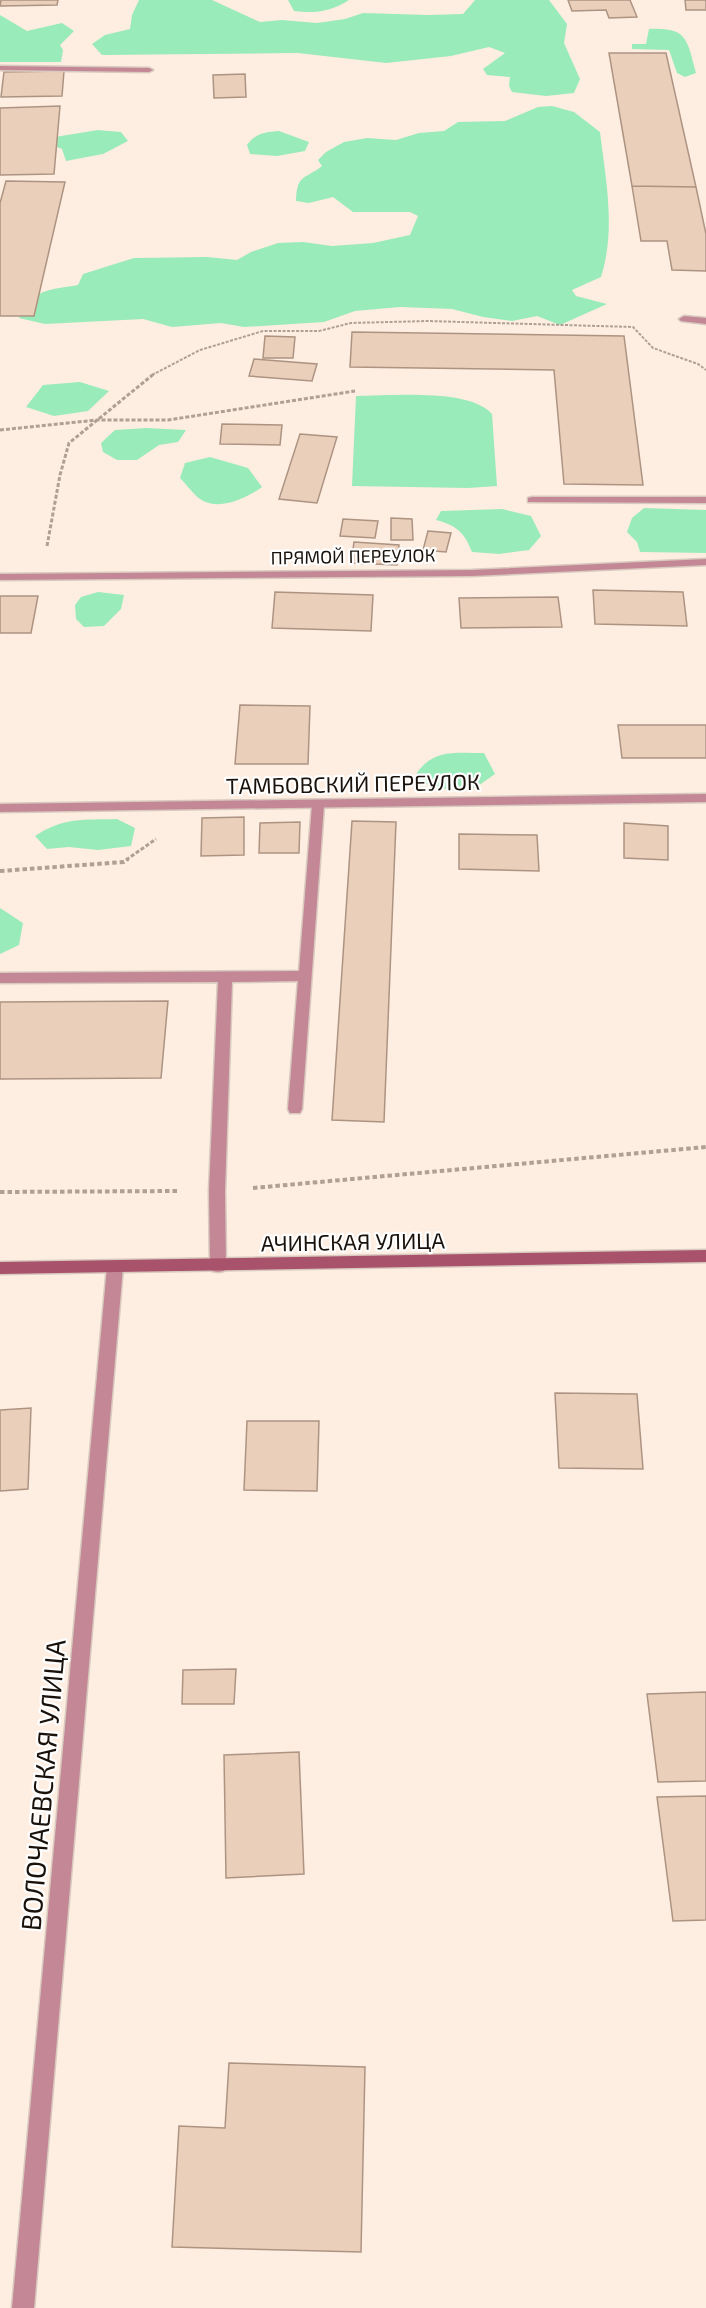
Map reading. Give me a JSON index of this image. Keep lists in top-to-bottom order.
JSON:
{
  "streets": {
    "street": [
      "ПРЯМОЙ ПЕРЕУЛОК",
      "ТАМБОВСКИЙ ПЕРЕУЛОК",
      "АЧИНСКАЯ УЛИЦА",
      "ВОЛОЧАЕВСКАЯ УЛИЦА"
    ]
  },
  "crossings": [
    ["АЧИНСКАЯ УЛИЦА", "ВОЛОЧАЕВСКАЯ УЛИЦА"]
  ]
}
